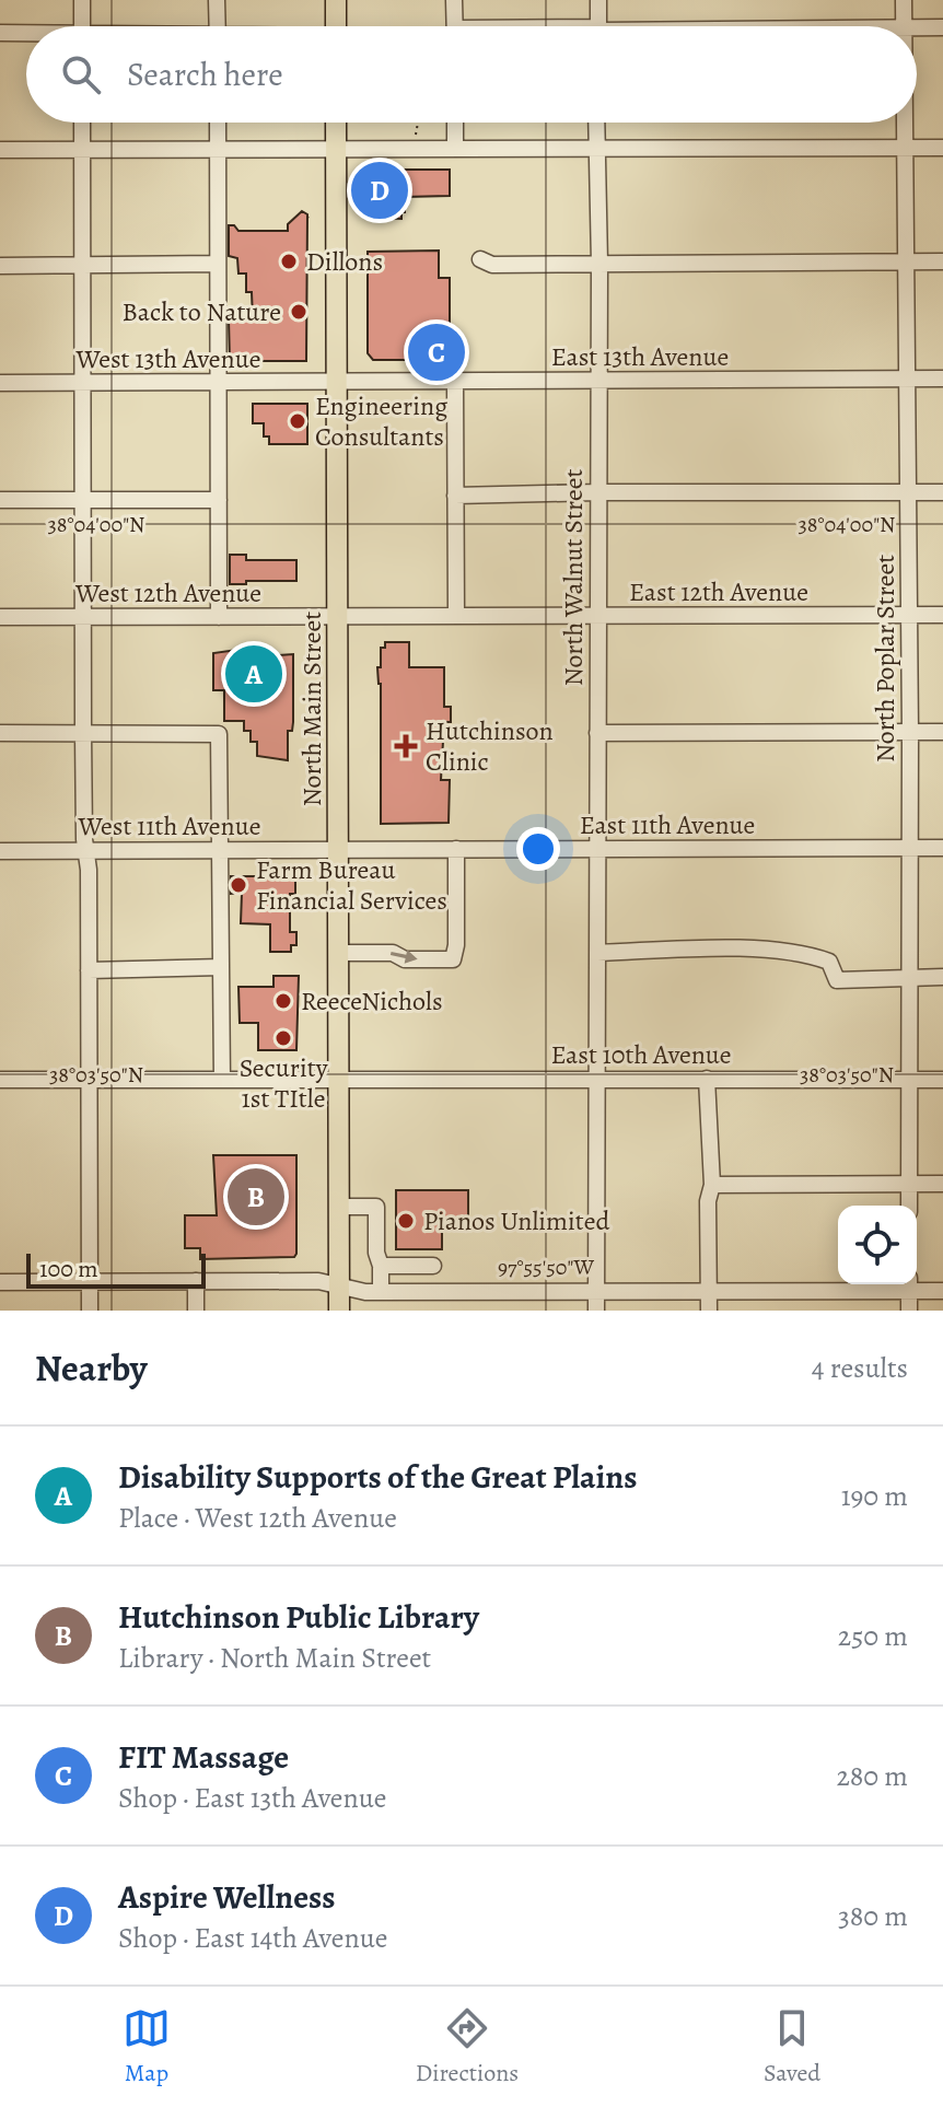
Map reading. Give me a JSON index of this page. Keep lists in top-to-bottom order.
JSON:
{
  "streets": {
    "main road": ["North Main Street"],
    "street": [
      "East 13th Avenue",
      "West 13th Avenue",
      "North Walnut Street",
      "East 12th Avenue",
      "West 12th Avenue",
      "North Poplar Street",
      "East 11th Avenue",
      "West 11th Avenue",
      "East 10th Avenue"
    ]
  },
  "crossings": [
    ["East 13th Avenue", "West 13th Avenue"],
    ["East 13th Avenue", "North Walnut Street"],
    ["East 13th Avenue", "North Poplar Street"],
    ["East 13th Avenue", "North Main Street"],
    ["West 13th Avenue", "North Main Street"],
    ["North Walnut Street", "East 12th Avenue"],
    ["North Walnut Street", "East 11th Avenue"],
    ["North Walnut Street", "East 10th Avenue"],
    ["East 12th Avenue", "West 12th Avenue"],
    ["East 12th Avenue", "North Poplar Street"],
    ["East 12th Avenue", "North Main Street"],
    ["West 12th Avenue", "North Main Street"],
    ["North Poplar Street", "East 11th Avenue"],
    ["North Poplar Street", "East 10th Avenue"],
    ["North Main Street", "East 11th Avenue"],
    ["North Main Street", "West 11th Avenue"],
    ["North Main Street", "East 10th Avenue"],
    ["East 11th Avenue", "West 11th Avenue"]
  ],
  "places": {
    "other": [
      "Dillons",
      "Back to Nature",
      "Engineering Consultants",
      "Farm Bureau Financial Services",
      "ReeceNichols",
      "Security 1st TItle",
      "Pianos Unlimited"
    ],
    "health": ["Hutchinson Clinic"]
  },
  "scale_bar": "100 m",
  "page": {
    "search": "Search here",
    "pins": [
      "D",
      "C",
      "A",
      "B"
    ],
    "scale": "100 m",
    "heading": ["Nearby", "4 results"],
    "list": [
      {
        "mark": "A",
        "name": "Disability Supports of the Great Plains",
        "note": "Place · West 12th Avenue",
        "value": "190 m"
      },
      {
        "mark": "B",
        "name": "Hutchinson Public Library",
        "note": "Library · North Main Street",
        "value": "250 m"
      },
      {
        "mark": "C",
        "name": "FIT Massage",
        "note": "Shop · East 13th Avenue",
        "value": "280 m"
      },
      {
        "mark": "D",
        "name": "Aspire Wellness",
        "note": "Shop · East 14th Avenue",
        "value": "380 m"
      }
    ],
    "nav": ["Map", "Directions", "Saved"]
  },
  "coordinates": ["38°04'00\"N", "38°03'50\"N", "97°55'50\"W"]
}
